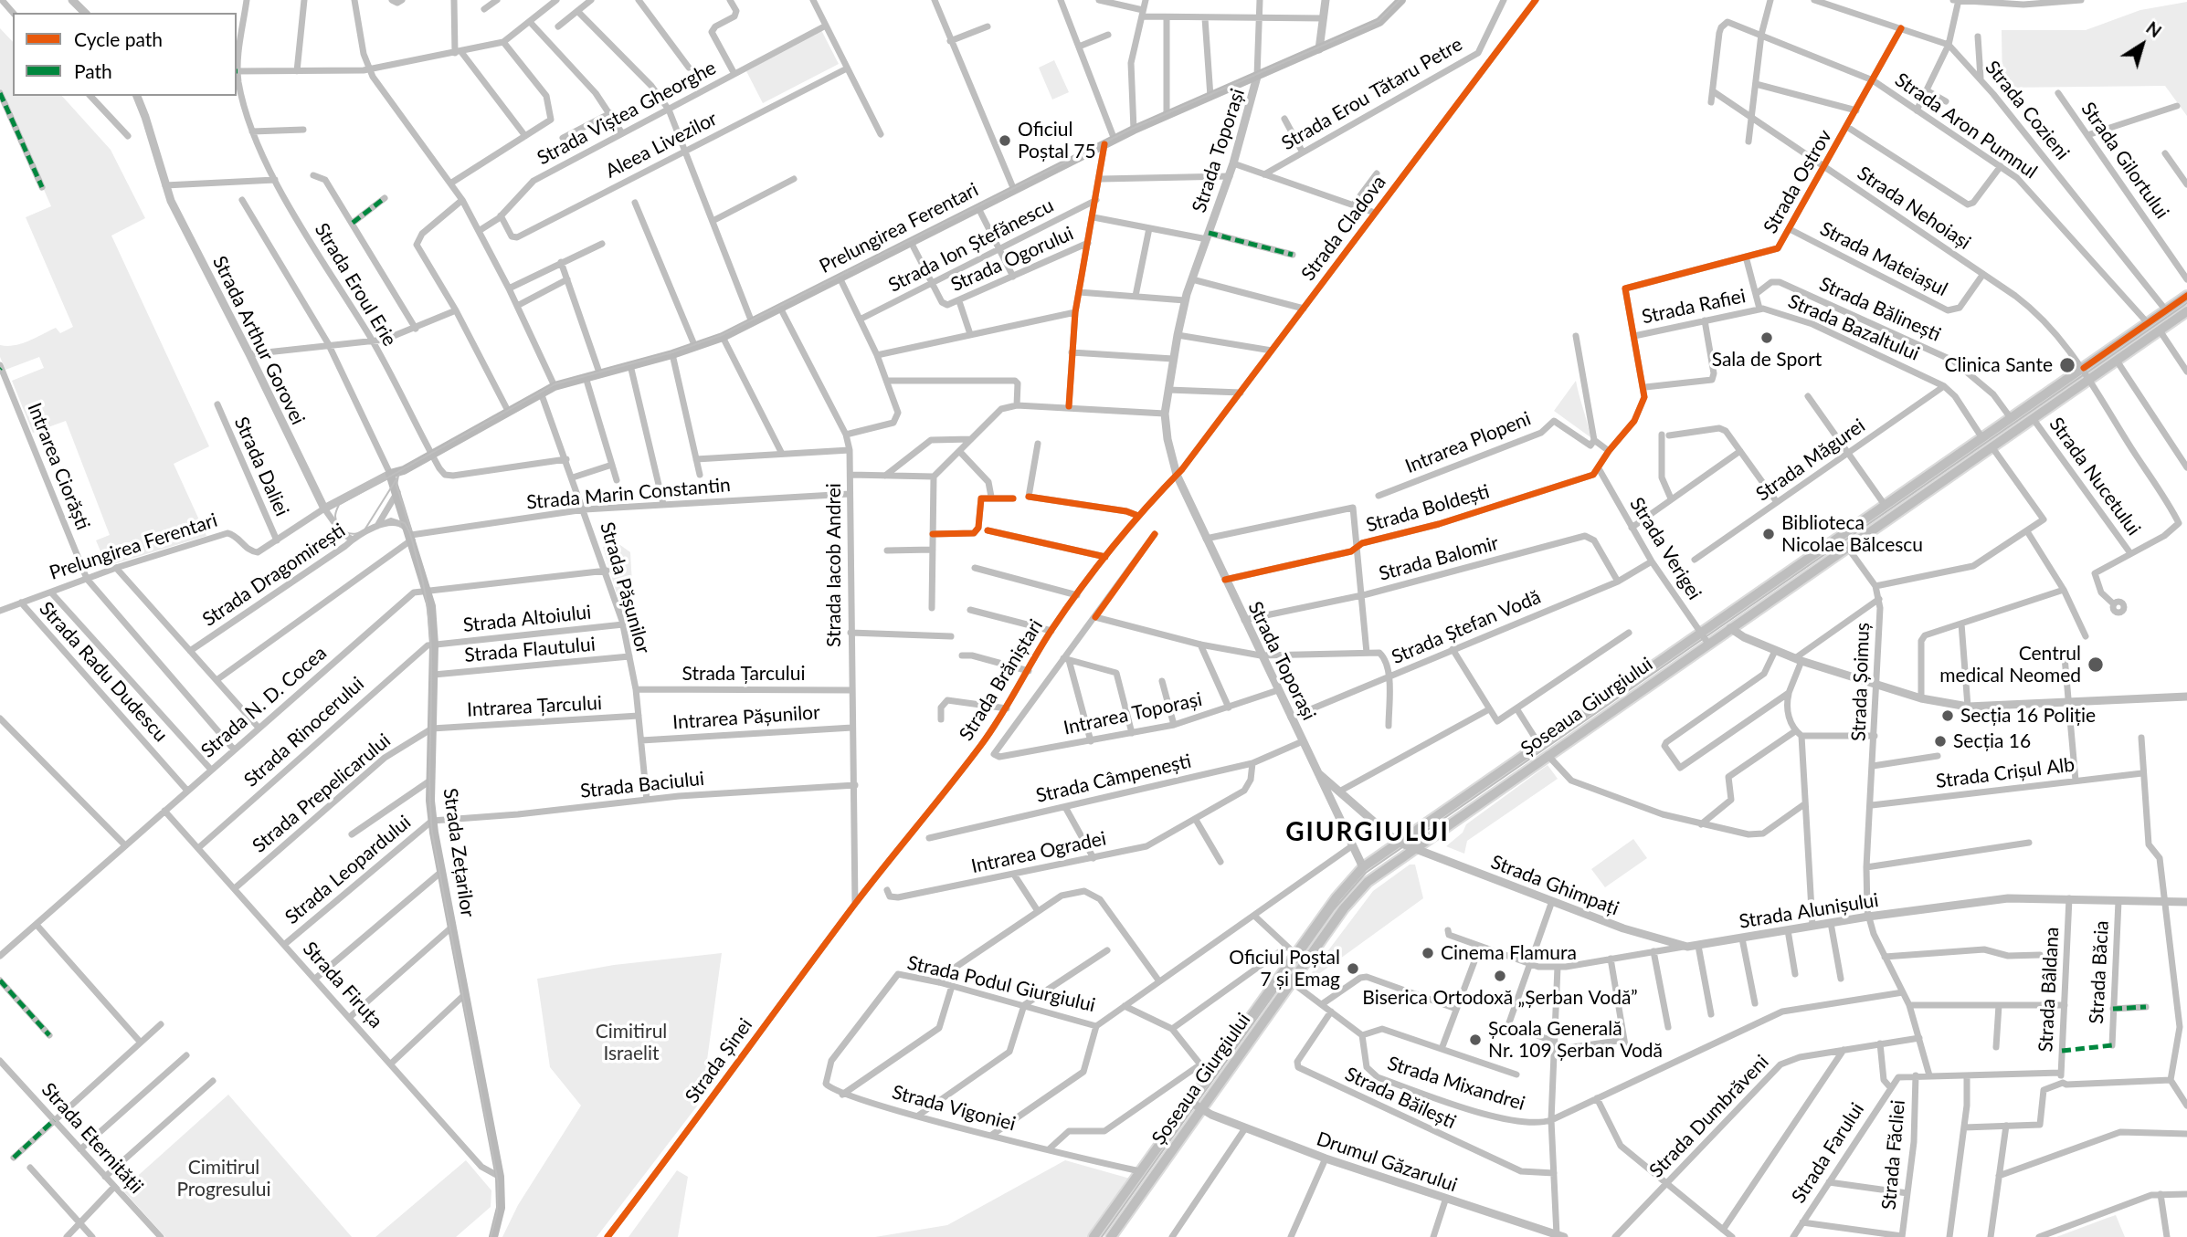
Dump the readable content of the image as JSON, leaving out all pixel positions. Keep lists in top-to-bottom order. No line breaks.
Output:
{"streets":{"main road":["Prelungirea Ferentari","Șoseaua Giurgiului","Strada Zețarilor"],"street":["Strada Erou Tătaru Petre","Strada Cozieni","Strada Viștea Gheorghe","Strada Aron Pumnul","Aleea Livezilor","Strada Toporași","Strada Gilortului","Strada Ostrov","Strada Nehoiași","Strada Cladova","Strada Ion Ștefănescu","Strada Ogorului","Strada Mateiașul","Strada Eroul Erie","Strada Rafiei","Strada Bălinești","Strada Bazaltului","Strada Arthur Gorovei","Intrarea Plopeni","Strada Măgurei","Intrarea Ciorăști","Strada Daliei","Strada Nucetului","Strada Marin Constantin","Strada Boldești","Strada Verigei","Strada Balomir","Strada Iacob Andrei","Strada Dragomirești","Strada Pășunilor","Strada Altoiului","Strada Ștefan Vodă","Strada Flautului","Strada Radu Dudescu","Strada Țarcului","Strada Brăniștari","Strada Șoimuș","Strada N. D. Cocea","Intrarea Țarcului","Intrarea Toporași","Intrarea Pășunilor","Strada Rinocerului","Strada Crișul Alb","Strada Câmpenești","Strada Baciului","Strada Prepelicarului","Intrarea Ogradei","Strada Leopardului","Strada Ghimpați","Strada Alunișului","Strada Băcia","Strada Podul Giurgiului","Strada Firuța","Strada Bâldana","Strada Șinei","Strada Mixandrei","Strada Băilești","Strada Vigoniei","Strada Dumbrăveni","Strada Eternității","Strada Farului","Strada Făcliei","Drumul Găzarului"]},"crossings":[["Strada Cozieni","Strada Ostrov"],["Strada Cozieni","Șoseaua Giurgiului"],["Strada Viștea Gheorghe","Aleea Livezilor"],["Strada Aron Pumnul","Strada Ostrov"],["Strada Aron Pumnul","Strada Nehoiași"],["Strada Aron Pumnul","Șoseaua Giurgiului"],["Strada Toporași","Prelungirea Ferentari"],["Strada Toporași","Strada Cladova"],["Strada Toporași","Strada Boldești"],["Strada Toporași","Strada Balomir"],["Strada Toporași","Strada Ștefan Vodă"],["Strada Toporași","Strada Brăniștari"],["Strada Toporași","Șoseaua Giurgiului"],["Strada Toporași","Intrarea Toporași"],["Strada Toporași","Strada Câmpenești"],["Strada Toporași","Strada Ghimpați"],["Strada Toporași","Strada Podul Giurgiului"],["Strada Ostrov","Strada Nehoiași"],["Strada Ostrov","Strada Mateiașul"],["Strada Ostrov","Strada Rafiei"],["Strada Nehoiași","Strada Mateiașul"],["Strada Nehoiași","Strada Nucetului"],["Strada Nehoiași","Șoseaua Giurgiului"],["Prelungirea Ferentari","Strada Ogorului"],["Prelungirea Ferentari","Strada Eroul Erie"],["Prelungirea Ferentari","Strada Arthur Gorovei"],["Prelungirea Ferentari","Intrarea Ciorăști"],["Prelungirea Ferentari","Strada Daliei"],["Prelungirea Ferentari","Strada Iacob Andrei"],["Prelungirea Ferentari","Strada Pășunilor"],["Prelungirea Ferentari","Strada Radu Dudescu"],["Prelungirea Ferentari","Strada Zețarilor"],["Strada Cladova","Strada Brăniștari"],["Strada Ion Ștefănescu","Strada Ogorului"],["Strada Eroul Erie","Strada Pășunilor"],["Strada Rafiei","Strada Bazaltului"],["Strada Bălinești","Șoseaua Giurgiului"],["Strada Bazaltului","Strada Măgurei"],["Strada Bazaltului","Șoseaua Giurgiului"],["Intrarea Ciorăști","Strada N. D. Cocea"],["Strada Nucetului","Șoseaua Giurgiului"],["Strada Marin Constantin","Strada Iacob Andrei"],["Strada Marin Constantin","Strada Dragomirești"],["Strada Marin Constantin","Strada Pășunilor"],["Strada Marin Constantin","Strada Zețarilor"],["Strada Boldești","Strada Verigei"],["Strada Verigei","Strada Ștefan Vodă"],["Strada Verigei","Șoseaua Giurgiului"],["Strada Balomir","Strada Ștefan Vodă"],["Strada Iacob Andrei","Strada Țarcului"],["Strada Iacob Andrei","Strada Brăniștari"],["Strada Iacob Andrei","Intrarea Pășunilor"],["Strada Iacob Andrei","Strada Baciului"],["Strada Iacob Andrei","Strada Șinei"],["Strada Dragomirești","Strada Zețarilor"],["Strada Pășunilor","Strada Altoiului"],["Strada Pășunilor","Strada Flautului"],["Strada Pășunilor","Strada Țarcului"],["Strada Pășunilor","Intrarea Țarcului"],["Strada Pășunilor","Intrarea Pășunilor"],["Strada Pășunilor","Strada Baciului"],["Strada Altoiului","Strada Rinocerului"],["Strada Altoiului","Strada Zețarilor"],["Strada Flautului","Strada Zețarilor"],["Strada Radu Dudescu","Strada N. D. Cocea"],["Strada Brăniștari","Strada Șinei"],["Strada Șoimuș","Șoseaua Giurgiului"],["Strada Șoimuș","Strada Crișul Alb"],["Strada Șoimuș","Strada Alunișului"],["Strada Șoimuș","Strada Mixandrei"],["Strada Șoimuș","Strada Dumbrăveni"],["Strada N. D. Cocea","Strada Zețarilor"],["Strada N. D. Cocea","Strada Firuța"],["Intrarea Țarcului","Strada Prepelicarului"],["Intrarea Țarcului","Strada Zețarilor"],["Șoseaua Giurgiului","Strada Ghimpați"],["Șoseaua Giurgiului","Strada Vigoniei"],["Șoseaua Giurgiului","Drumul Găzarului"],["Strada Rinocerului","Strada Zețarilor"],["Strada Rinocerului","Strada Firuța"],["Strada Câmpenești","Intrarea Ogradei"],["Strada Baciului","Strada Zețarilor"],["Strada Baciului","Strada Leopardului"],["Strada Prepelicarului","Strada Zețarilor"],["Strada Prepelicarului","Strada Firuța"],["Strada Zețarilor","Strada Leopardului"],["Strada Zețarilor","Strada Firuța"],["Strada Leopardului","Strada Firuța"],["Strada Ghimpați","Strada Alunișului"],["Strada Alunișului","Strada Băcia"],["Strada Alunișului","Strada Bâldana"],["Strada Podul Giurgiului","Strada Vigoniei"]],"districts":["GIURGIULUI"],"parks":["Cimitirul Israelit","Cimitirul Progresului"],"places":["Oficiul Poștal 75","Sala de Sport","Clinica Sante","Biblioteca Nicolae Bălcescu","Centrul medical Neomed","Secția 16 Poliție","Secția 16","Cinema Flamura","Oficiul Poștal 7 și Emag","Biserica Ortodoxă „Șerban Vodă”","Școala Generală Nr. 109 Șerban Vodă"],"legend":["Cycle path","Path"],"north":"top right"}
